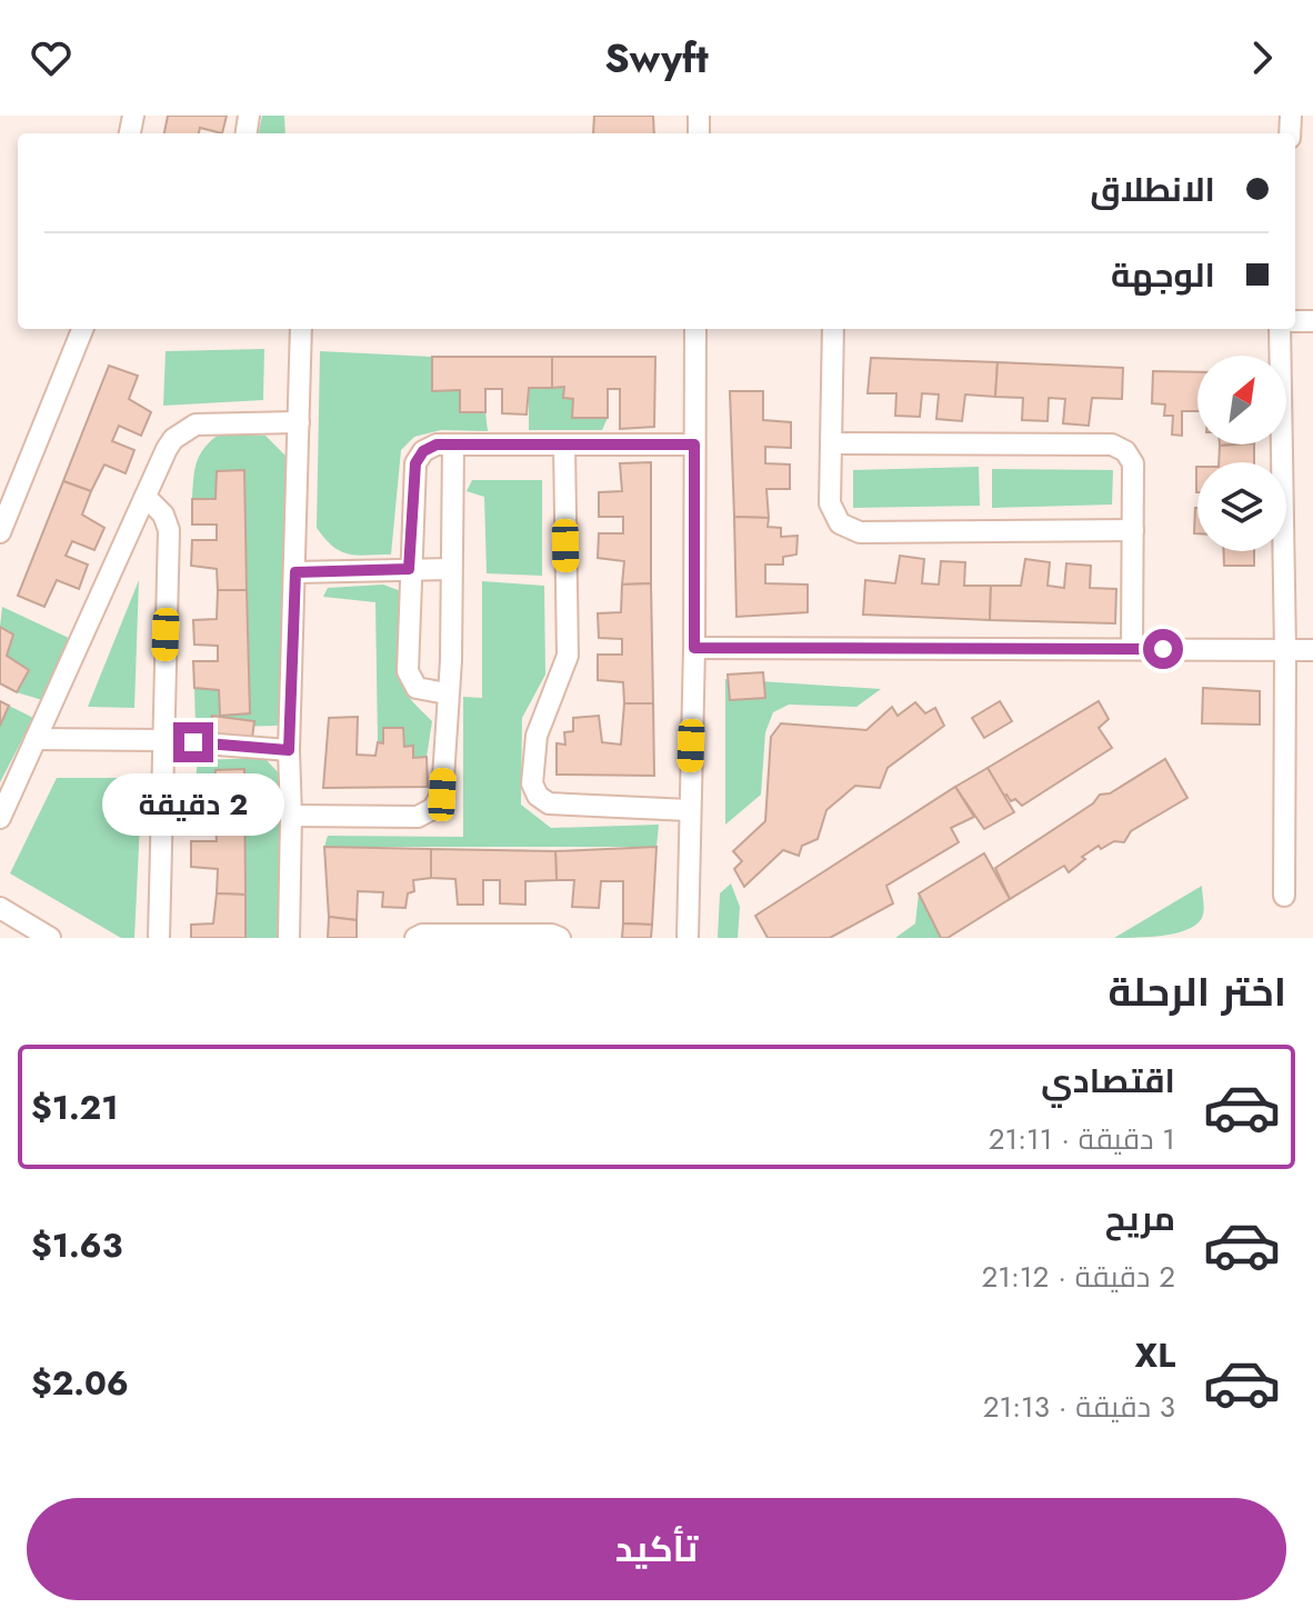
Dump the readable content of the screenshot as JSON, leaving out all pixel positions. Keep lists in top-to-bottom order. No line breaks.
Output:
{"north":"top right","page":{"header":"Swyft","banner":["الانطلاق","الوجهة"],"bubble":"2 دقيقة","heading":"اختر الرحلة","list":[{"name":"اقتصادي","note":"1 دقيقة · 21:11","value":"$1.21"},{"name":"مريح","note":"2 دقيقة · 21:12","value":"$1.63"},{"name":"XL","note":"3 دقيقة · 21:13","value":"$2.06"}],"buttons":"تأكيد"}}
